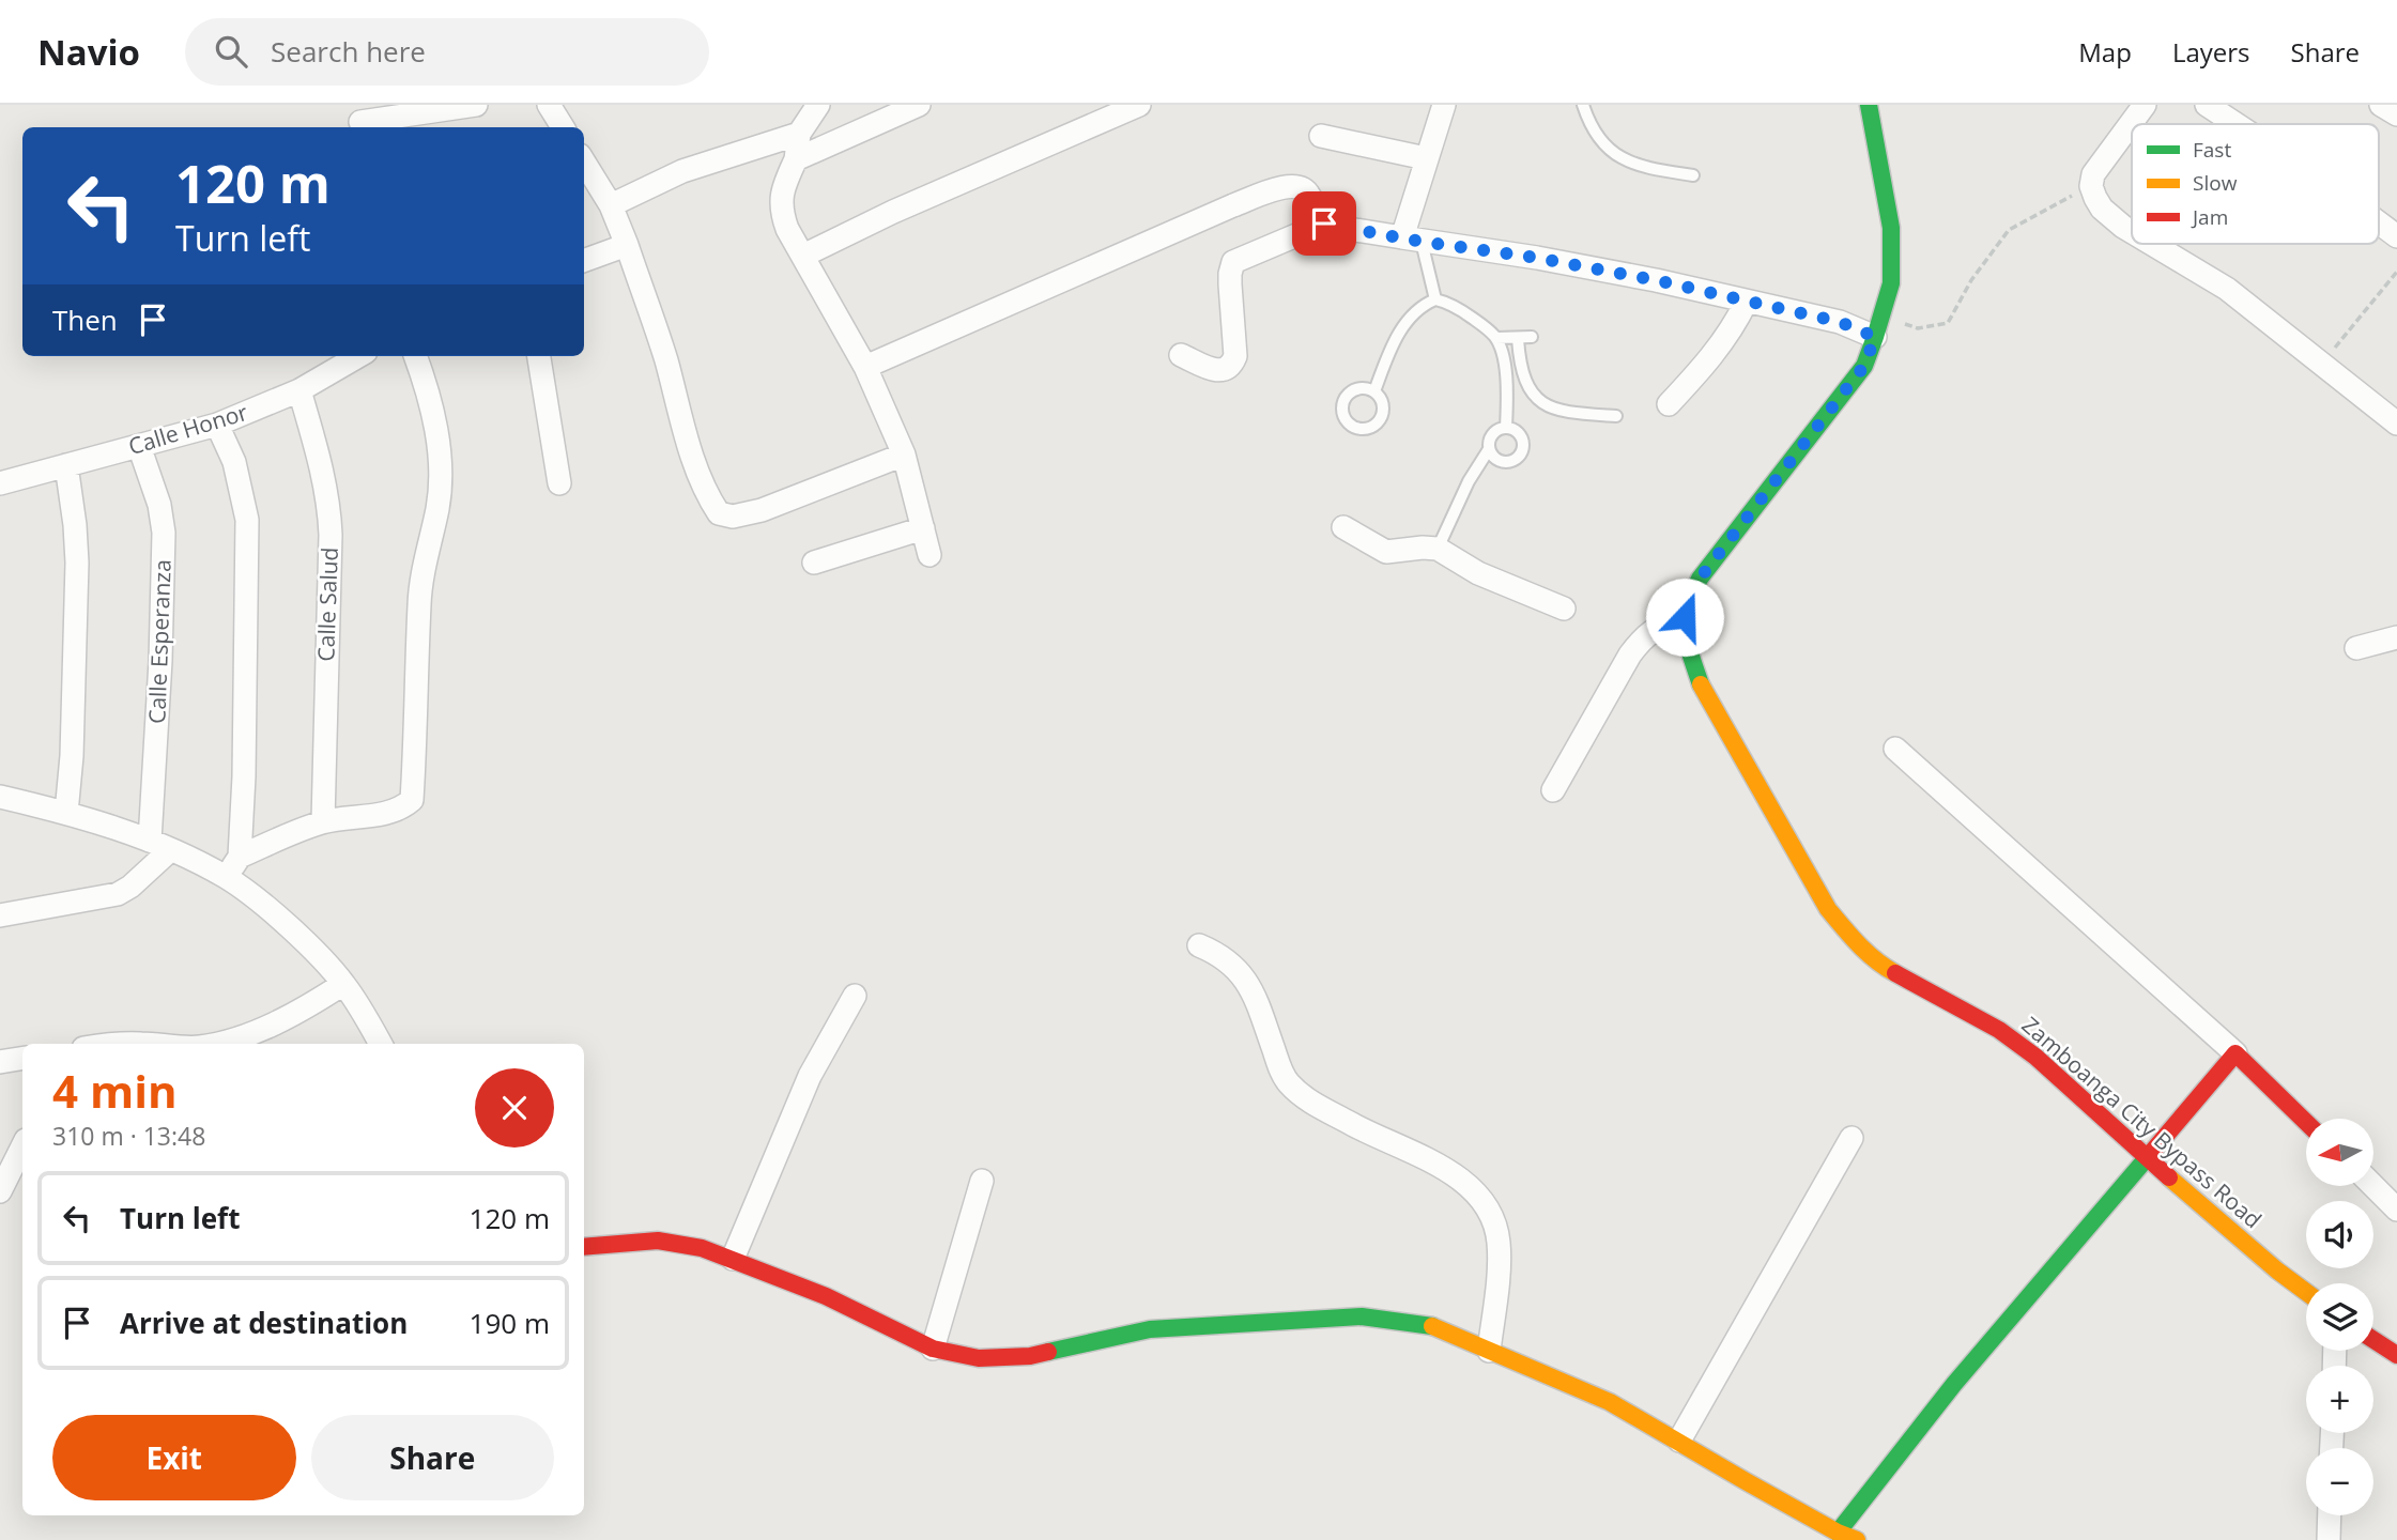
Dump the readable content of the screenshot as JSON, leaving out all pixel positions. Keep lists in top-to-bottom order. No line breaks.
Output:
{"streets":{"street":["Calle Honor","Calle Salud","Calle Esperanza","Zamboanga City Bypass Road"]},"crossings":[["Calle Honor","Calle Salud"],["Calle Honor","Calle Esperanza"]],"legend":["Fast","Slow","Jam"],"north":"left","page":{"header":"Navio","search":"Search here","nav":["Map","Layers","Share"],"turn":["120 m","Turn left"],"then":"Then","heading":["4 min","310 m · 13:48"],"map_buttons":["+","−"],"list":[{"name":"Turn left","value":"120 m"},{"name":"Arrive at destination","value":"190 m"}],"buttons":["Exit","Share"]}}
